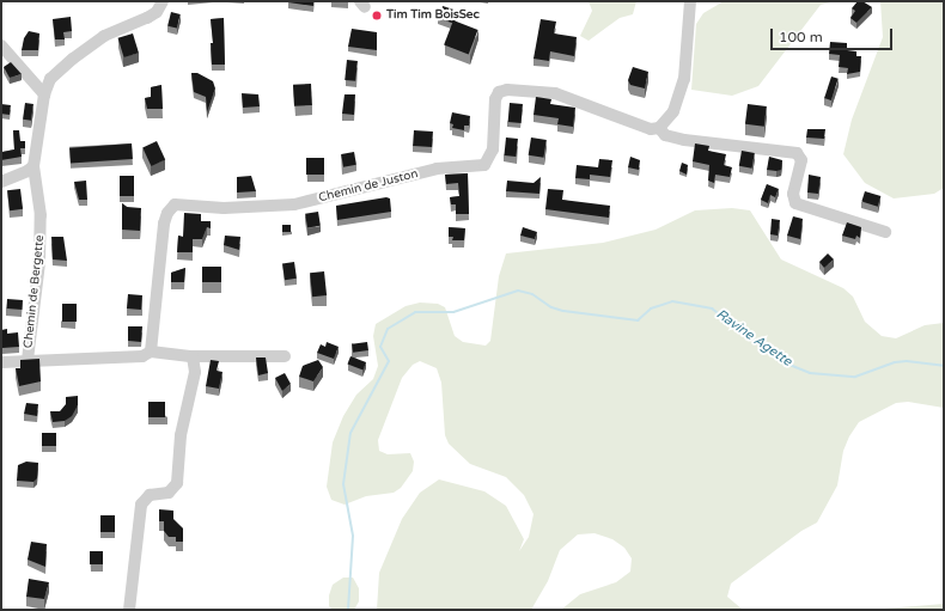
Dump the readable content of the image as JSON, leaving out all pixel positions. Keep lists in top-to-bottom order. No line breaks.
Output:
{"streets":{"street":["Chemin de Juston","Chemin de Bergette"]},"water":["Ravine Agette"],"places":["Tim Tim BoisSec"],"scale_bar":"100 m"}
